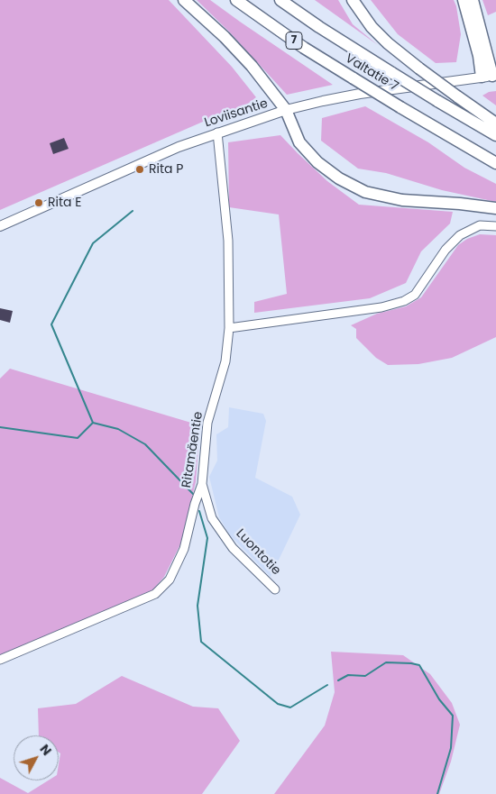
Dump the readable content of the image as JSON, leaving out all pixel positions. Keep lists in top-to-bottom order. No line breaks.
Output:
{"streets":{"highway":["7","Valtatie 7"],"main road":["Loviisantie"],"street":["Ritamäentie","Luontotie"]},"crossings":[["Loviisantie","Ritamäentie"],["Ritamäentie","Luontotie"]],"places":["Rita P","Rita E"],"north":"top right"}
